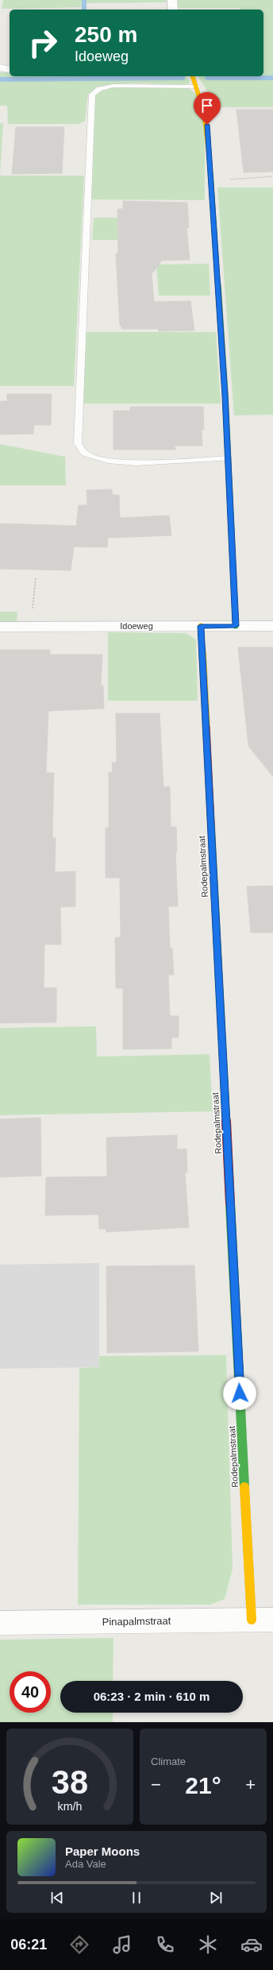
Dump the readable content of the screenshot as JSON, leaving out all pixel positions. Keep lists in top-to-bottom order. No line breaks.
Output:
{"streets":{"street":["Idoeweg","Rodepalmstraat","Pinapalmstraat"]},"crossings":[["Idoeweg","Rodepalmstraat"],["Rodepalmstraat","Pinapalmstraat"]],"page":{"turn":["250 m","Idoeweg"],"limit":"40","trip":"06:23 · 2 min · 610 m","tile":"Climate","heat":["−","21°","+"],"song":["Paper Moons","Ada Vale"],"tabs":"06:21","gauge":["38","km/h"]}}
